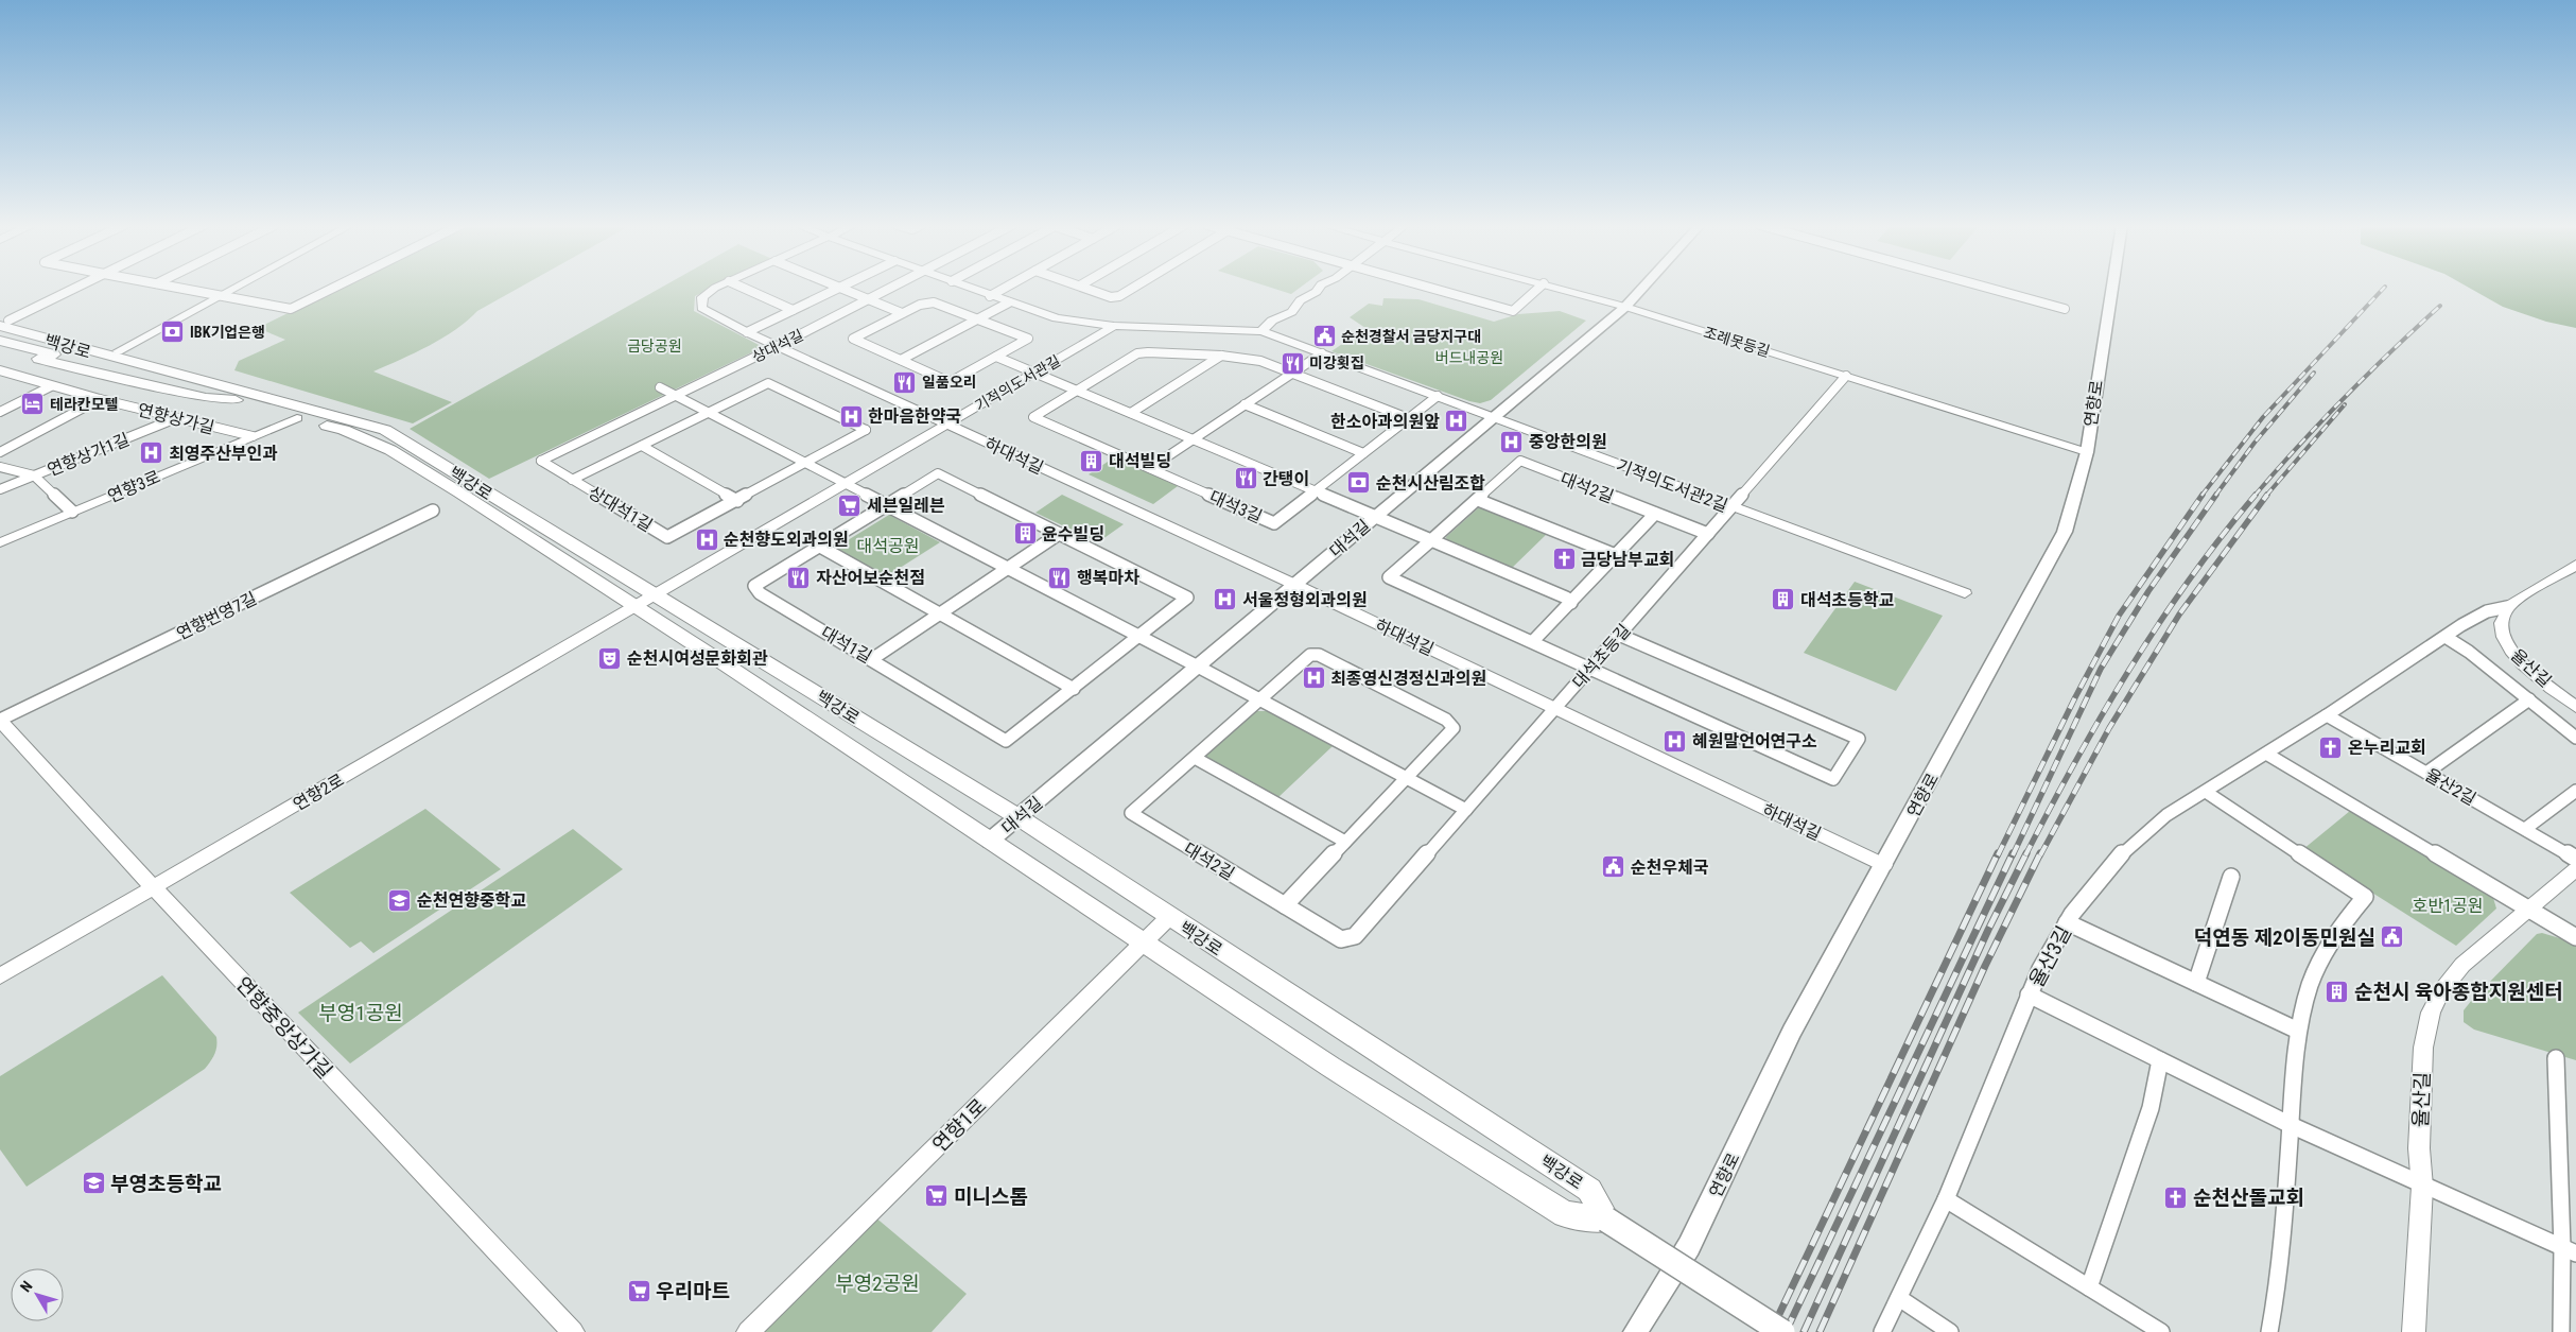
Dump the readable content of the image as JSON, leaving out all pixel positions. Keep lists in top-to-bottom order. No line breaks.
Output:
{"streets":{"main road":["백강로","연향로","대석길"],"street":["조례못등길","상대석길","기적의도서관길","연향상가길","연향상가1길","하대석길","기적의도서관2길","연향3로","대석2길","대석3길","상대석1길","연향번영7길","대석1길","대석초등길","율산길","율산2길","연향2로","율산3길","연향중앙상가길","연향1로"]},"crossings":[["조례못등길","연향로"],["조례못등길","대석길"],["조례못등길","대석초등길"],["백강로","기적의도서관길"],["백강로","연향3로"],["백강로","대석길"],["백강로","연향2로"],["백강로","연향1로"],["상대석길","하대석길"],["상대석길","상대석1길"],["기적의도서관길","하대석길"],["기적의도서관길","연향2로"],["연향로","하대석길"],["연향상가길","연향상가1길"],["연향상가길","연향3로"],["하대석길","대석길"],["하대석길","대석초등길"],["기적의도서관2길","대석길"],["기적의도서관2길","대석초등길"],["대석2길","대석초등길"],["연향번영7길","연향중앙상가길"],["율산길","율산3길"],["율산2길","율산3길"],["연향2로","연향중앙상가길"]],"parks":["금당공원","버드내공원","대석공원","호반1공원","부영1공원","부영2공원"],"places":{"bank":["IBK기업은행","순천시산림조합"],"public building":["순천경찰서 금당지구대","순천우체국","덕연동 제2이동민원실"],"restaurant":["미강횟집","일품오리","간탱이","자산어보순천점","행복마차"],"hotel":["테라칸모텔"],"hospital":["한마음한약국","한소아과의원앞","중앙한의원","최영주산부인과","순천향도외과의원","서울정형외과의원","최종영신경정신과의원","혜원말언어연구소"],"building":["대석빌딩","윤수빌딩","대석초등학교","순천시 육아종합지원센터"],"supermarket":["세븐일레븐","미니스톱","우리마트"],"church":["금당남부교회","온누리교회","순천산돌교회"],"theatre":["순천시여성문화회관"],"school or university":["순천연향중학교","부영초등학교"]},"north":"top left"}
